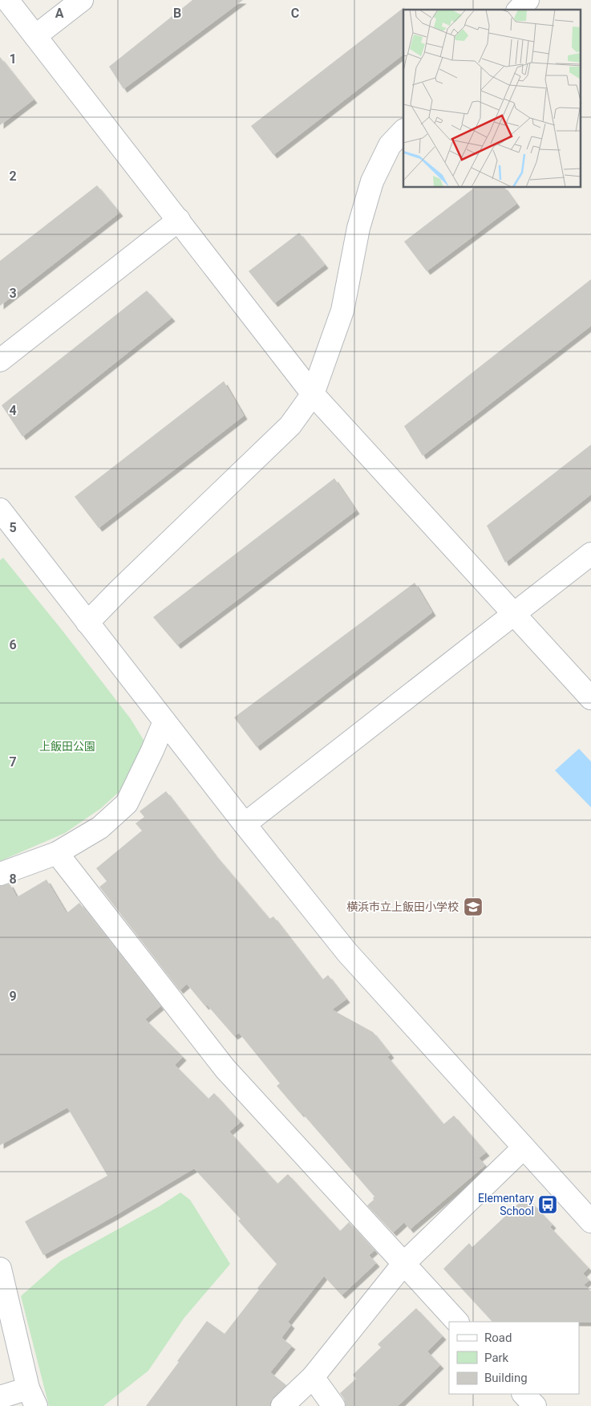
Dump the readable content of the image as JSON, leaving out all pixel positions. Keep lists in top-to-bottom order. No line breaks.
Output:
{"parks":["上飯田公園"],"places":{"school or university":["横浜市立上飯田小学校"],"bus stop":["Elementary School"]},"legend":["Road","Park","Building"],"grid":{"columns":["A","B","C"],"rows":["1","2","3","4","5","6","7","8","9"]}}
